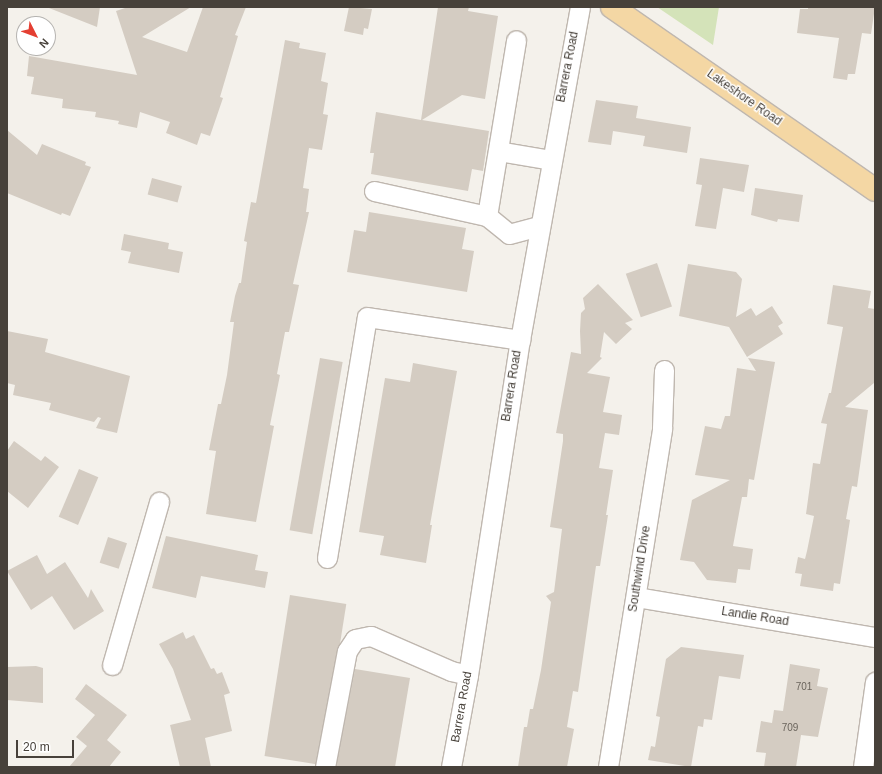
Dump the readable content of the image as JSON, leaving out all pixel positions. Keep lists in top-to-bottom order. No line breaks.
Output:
{"streets":{"main road":["Lakeshore Road"],"street":["Barrera Road","Southwind Drive","Landie Road"]},"crossings":[["Southwind Drive","Landie Road"]],"house_numbers":["701","709"],"scale_bar":"20 m","north":"bottom right"}
